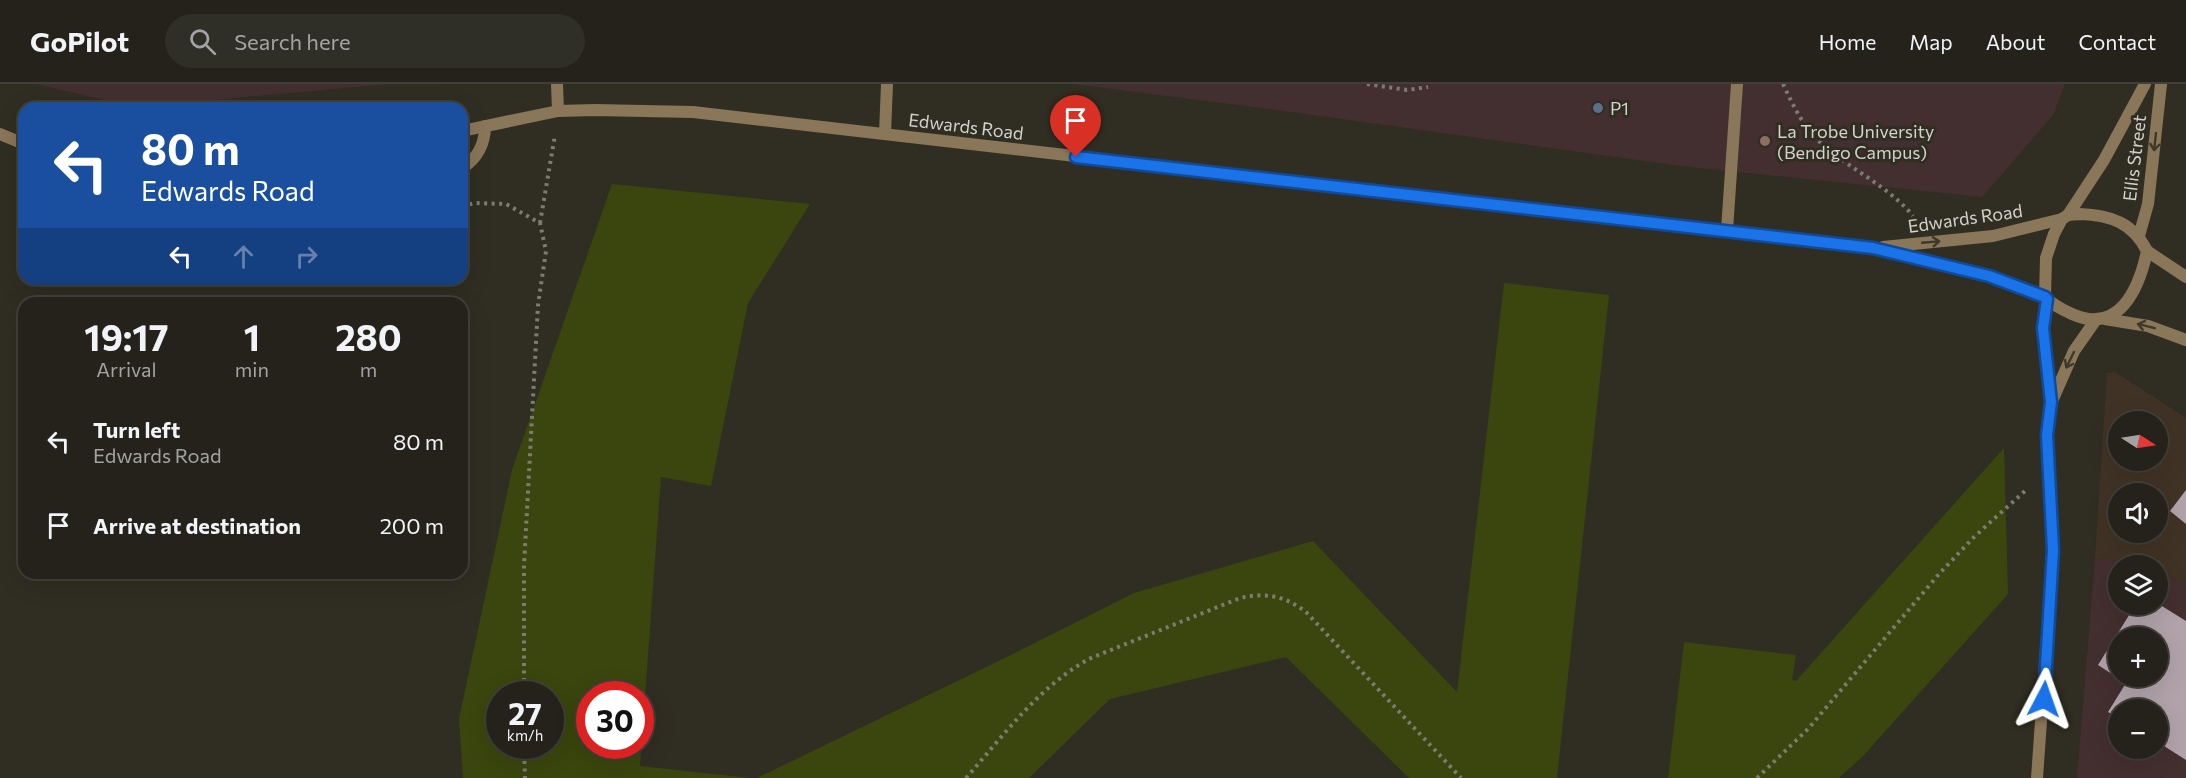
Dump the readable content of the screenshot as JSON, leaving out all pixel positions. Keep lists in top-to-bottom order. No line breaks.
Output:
{"streets":{"street":["Edwards Road","Ellis Street"]},"crossings":[["Edwards Road","Ellis Street"]],"places":["P1","La Trobe University (Bendigo Campus)"],"north":"right","page":{"header":"GoPilot","search":"Search here","nav":["Home","Map","About","Contact"],"turn":["80 m","Edwards Road"],"eta":["19:17","Arrival","1","min","280","m"],"list":[{"name":"Turn left","note":"Edwards Road","value":"80 m"},{"name":"Arrive at destination","value":"200 m"}],"map_buttons":["+","−"],"speed":"27 km/h","limit":"30"}}
